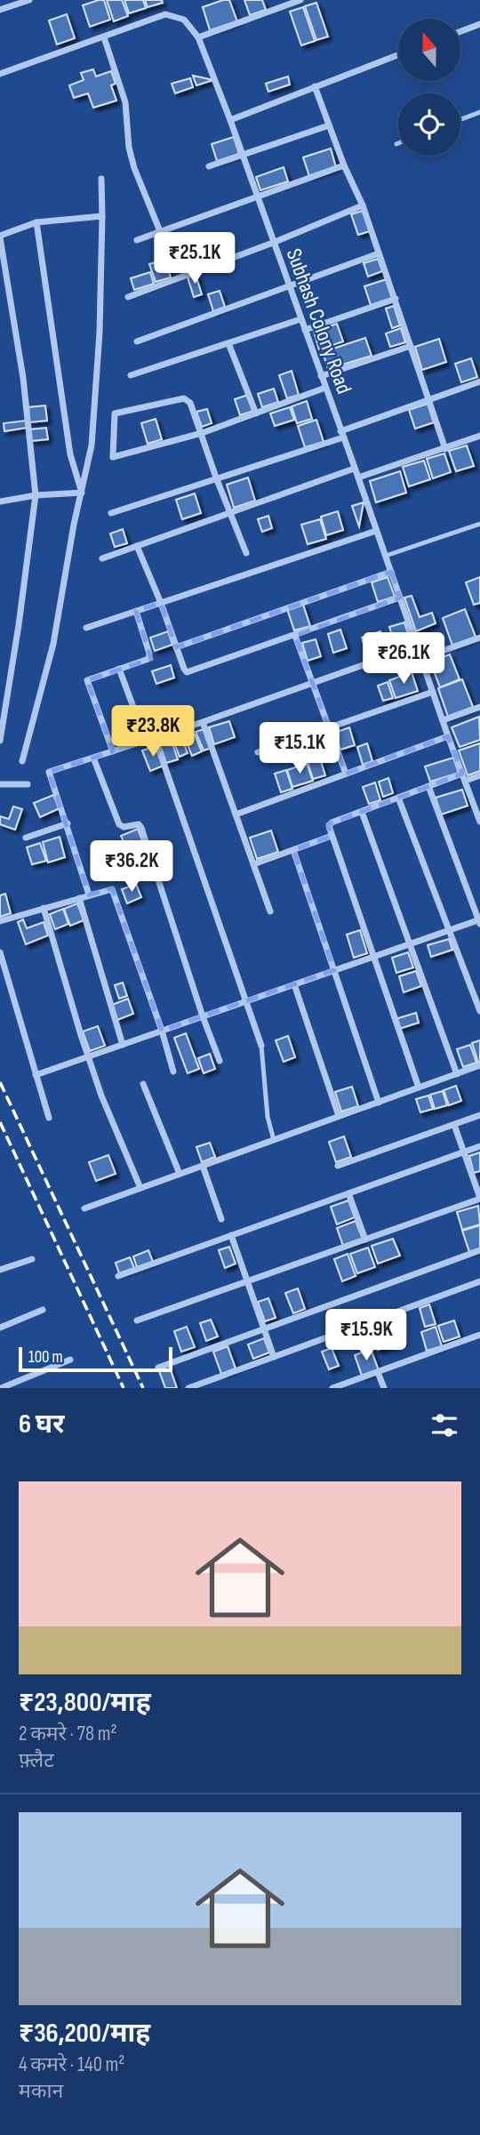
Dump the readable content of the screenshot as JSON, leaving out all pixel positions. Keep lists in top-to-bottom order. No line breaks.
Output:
{"streets":{"street":["Subhash Colony Road"]},"scale_bar":"100 m","north":"top","page":{"price":["₹25.1K","₹26.1K","₹23.8K","₹15.1K","₹36.2K","₹15.9K"],"scale":"100 m","heading":"6 घर","list":[{"name":"₹23,800/माह","note":"2 कमरे · 78 m² · फ़्लैट"},{"name":"₹36,200/माह","note":"4 कमरे · 140 m² · मकान"}]}}
